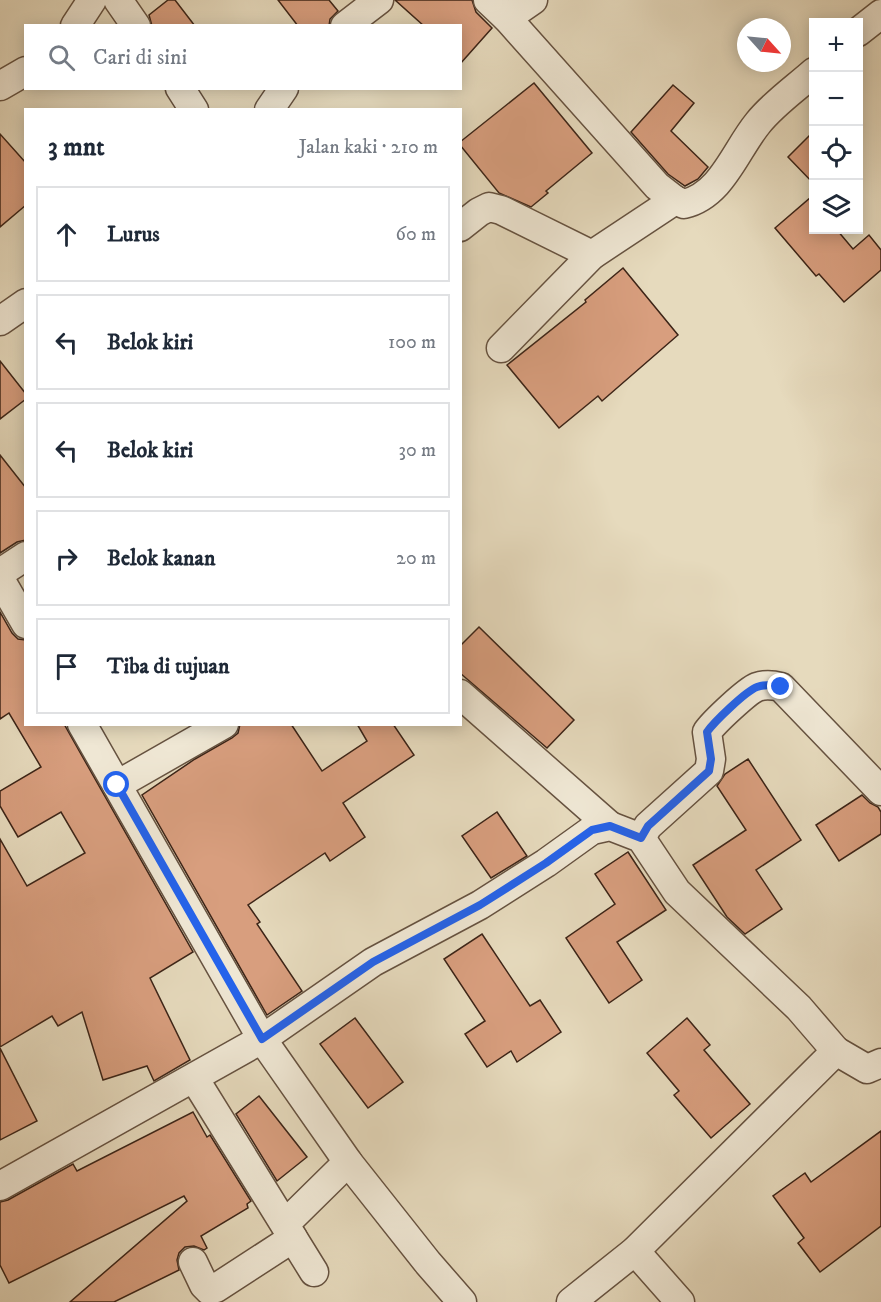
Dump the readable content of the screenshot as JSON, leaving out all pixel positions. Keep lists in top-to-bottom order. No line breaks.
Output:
{"north":"bottom right","page":{"map_buttons":["+","−"],"search":"Cari di sini","heading":["3 mnt","Jalan kaki · 210 m"],"list":[["Lurus","60 m"],["Belok kiri","100 m"],["Belok kiri","30 m"],["Belok kanan","20 m"],"Tiba di tujuan"]}}
